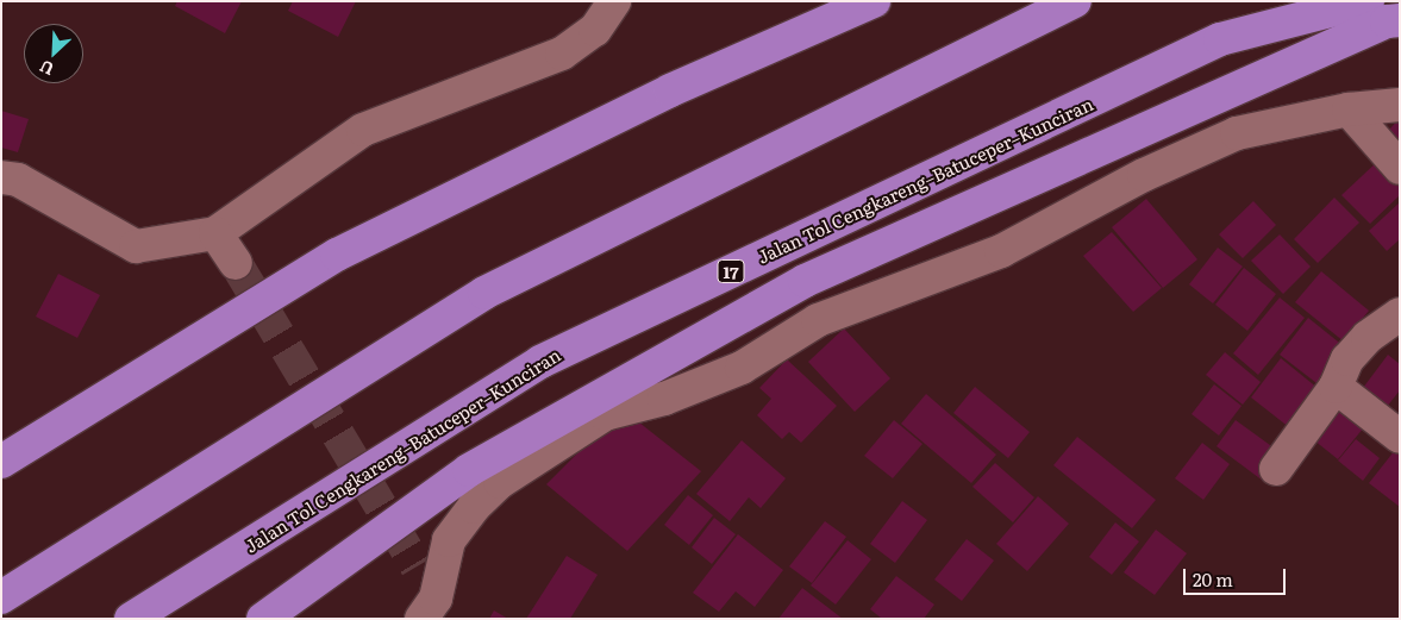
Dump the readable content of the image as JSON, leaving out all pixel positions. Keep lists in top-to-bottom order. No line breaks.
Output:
{"streets":{"highway":["Jalan Tol Cengkareng–Batuceper–Kunciran","17"]},"scale_bar":"20 m","north":"bottom left"}
